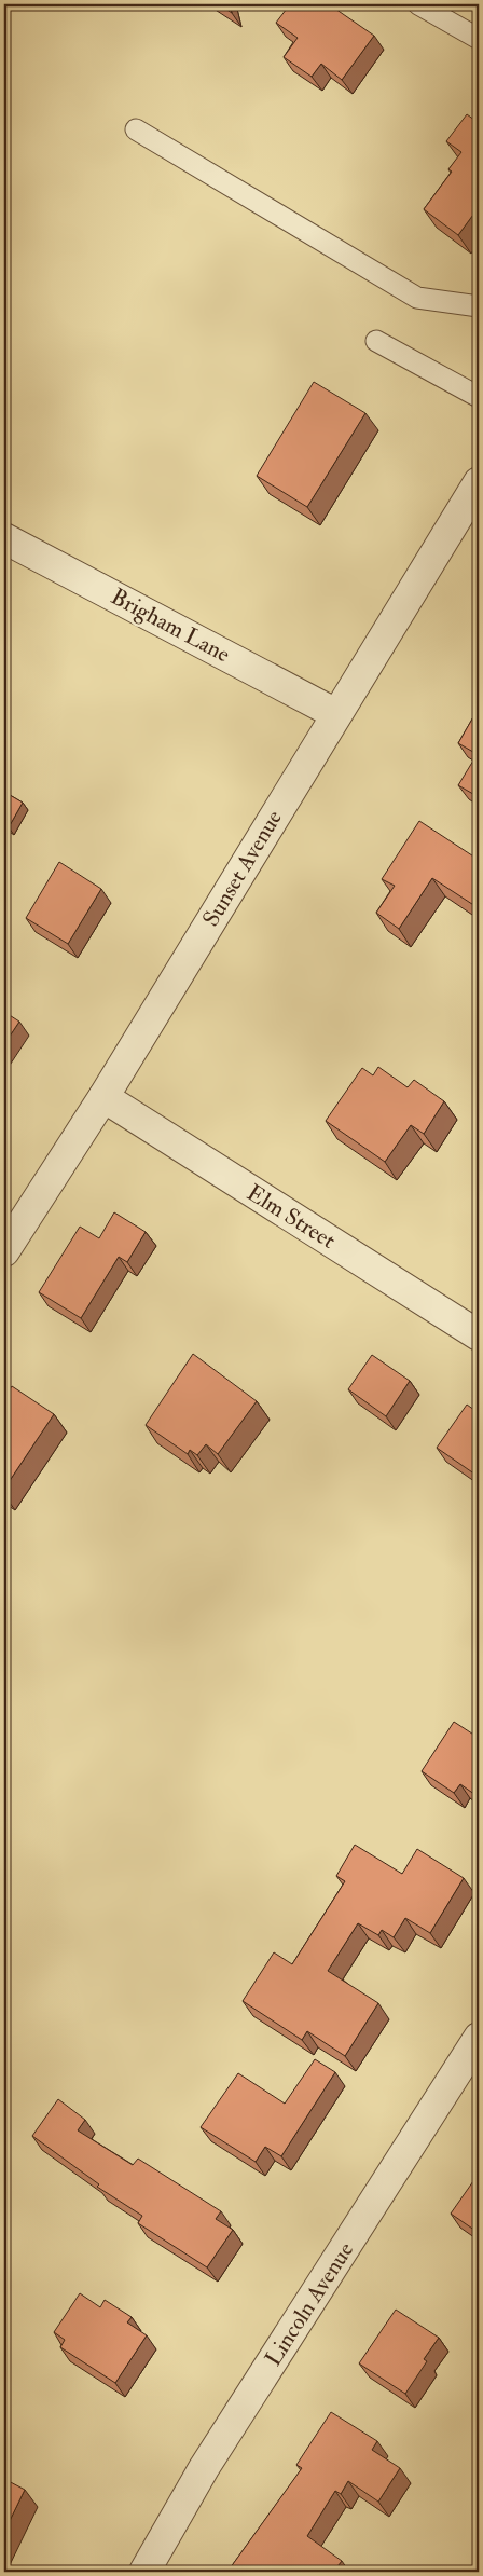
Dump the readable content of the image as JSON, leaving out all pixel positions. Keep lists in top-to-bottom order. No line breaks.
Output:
{"streets":{"street":["Brigham Lane","Sunset Avenue","Elm Street","Lincoln Avenue"]},"crossings":[["Brigham Lane","Sunset Avenue"],["Sunset Avenue","Elm Street"]]}
